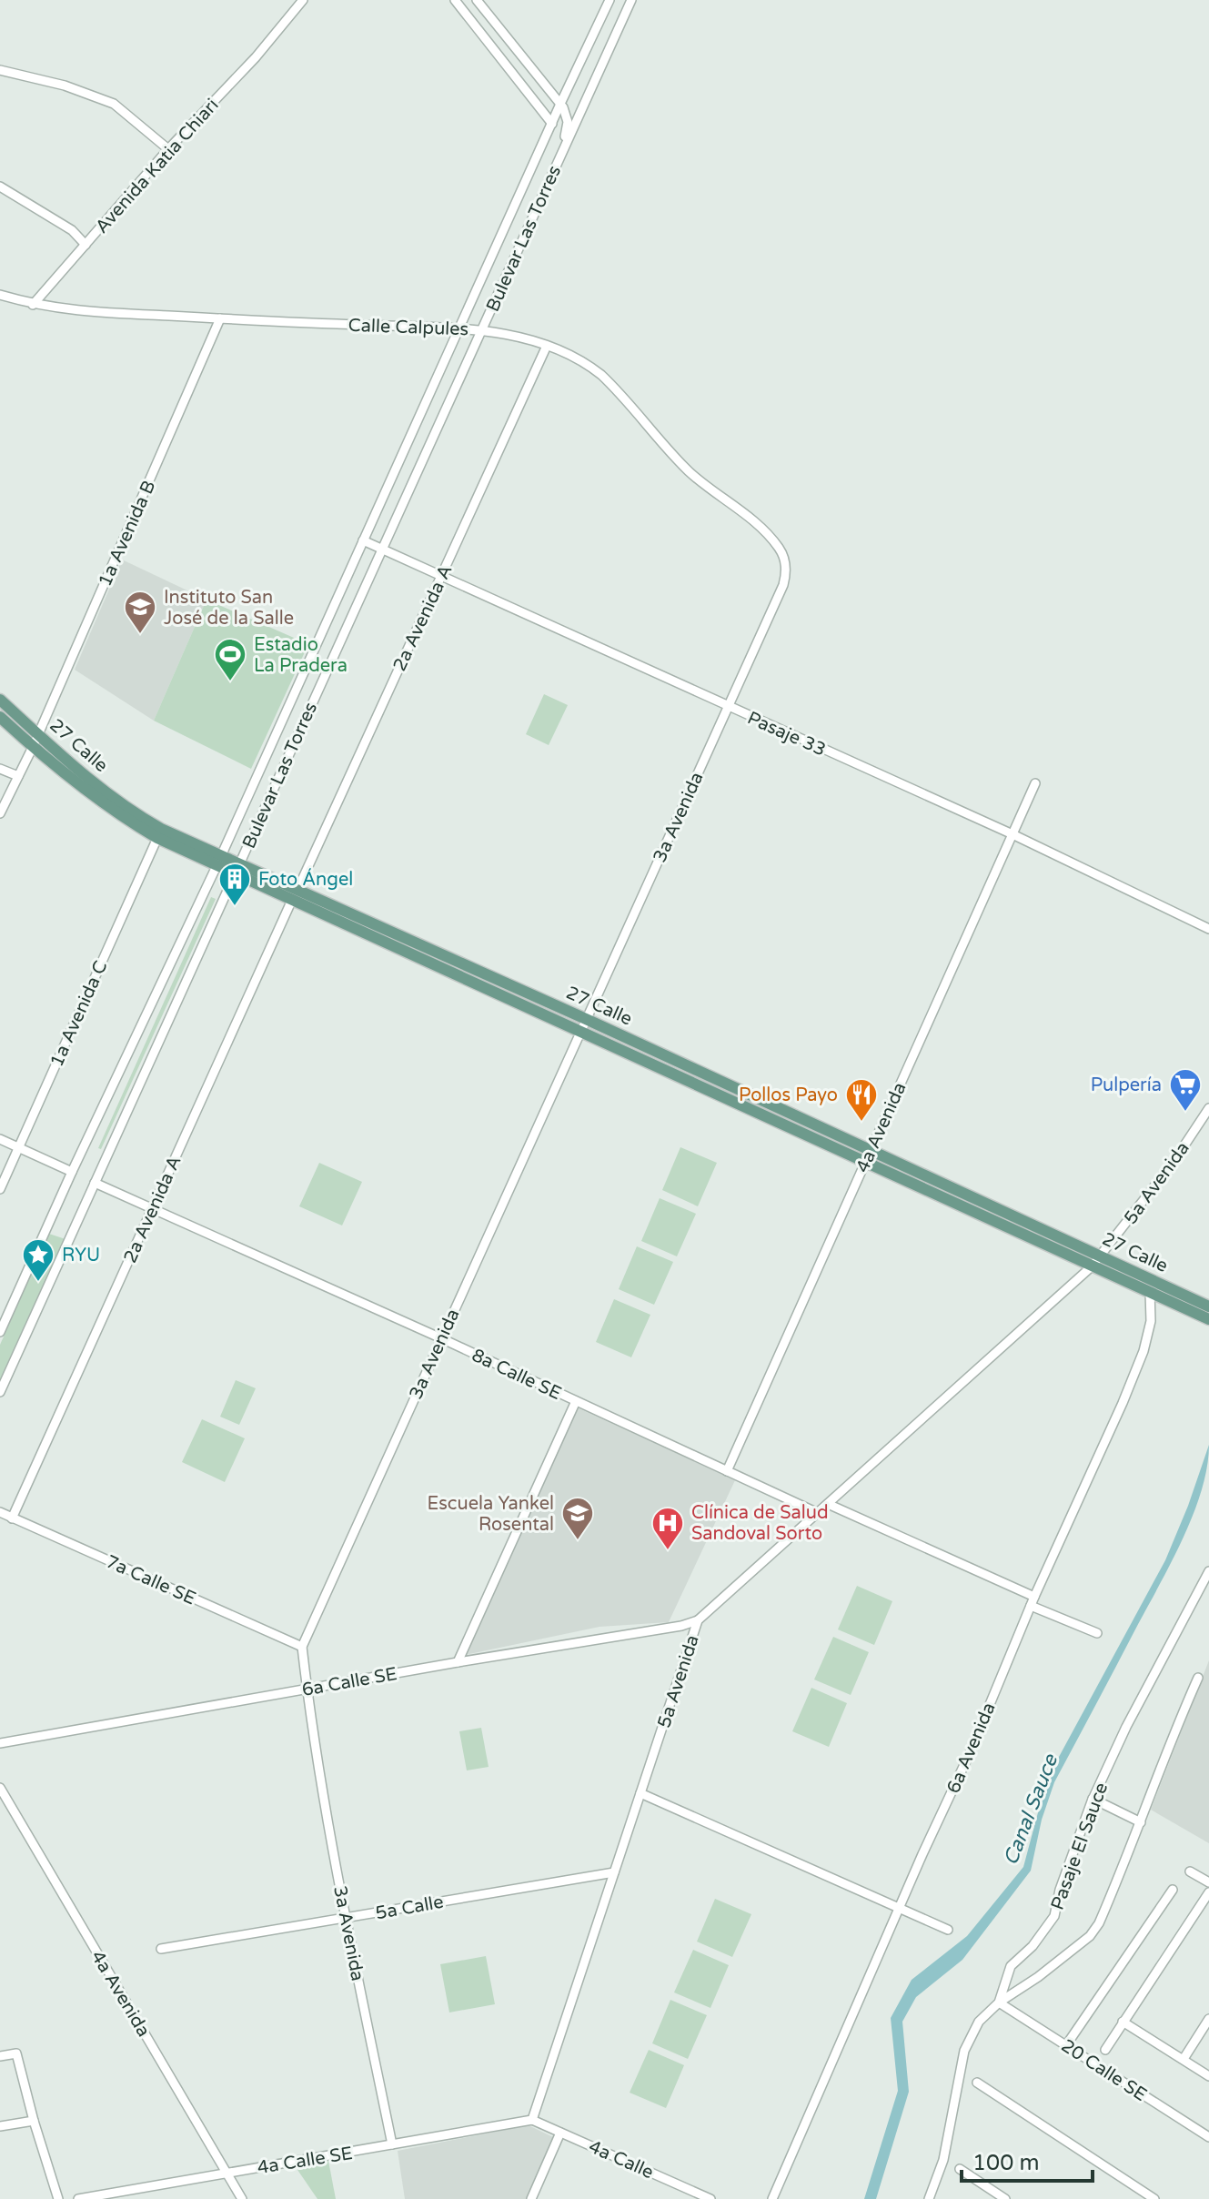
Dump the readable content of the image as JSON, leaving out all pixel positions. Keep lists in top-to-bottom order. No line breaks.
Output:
{"streets":{"main road":["27 Calle"],"street":["Avenida Katia Chiari","Bulevar Las Torres","Calle Calpules","1a Avenida B","2a Avenida A","Pasaje 33","3a Avenida","1a Avenida C","4a Avenida","5a Avenida","8a Calle SE","7a Calle SE","6a Calle SE","6a Avenida","Pasaje El Sauce","5a Calle","20 Calle SE","4a Calle","4a Calle SE"]},"crossings":[["Avenida Katia Chiari","Calle Calpules"],["Bulevar Las Torres","Calle Calpules"],["Bulevar Las Torres","Pasaje 33"],["Bulevar Las Torres","27 Calle"],["Bulevar Las Torres","8a Calle SE"],["Calle Calpules","1a Avenida B"],["Calle Calpules","2a Avenida A"],["Calle Calpules","3a Avenida"],["1a Avenida B","27 Calle"],["2a Avenida A","Pasaje 33"],["2a Avenida A","27 Calle"],["2a Avenida A","8a Calle SE"],["2a Avenida A","7a Calle SE"],["Pasaje 33","3a Avenida"],["Pasaje 33","4a Avenida"],["27 Calle","3a Avenida"],["27 Calle","1a Avenida C"],["27 Calle","4a Avenida"],["27 Calle","5a Avenida"],["27 Calle","6a Avenida"],["3a Avenida","8a Calle SE"],["3a Avenida","7a Calle SE"],["3a Avenida","6a Calle SE"],["3a Avenida","5a Calle"],["3a Avenida","4a Calle SE"],["4a Avenida","8a Calle SE"],["4a Avenida","4a Calle SE"],["5a Avenida","8a Calle SE"],["5a Avenida","6a Calle SE"],["5a Avenida","5a Calle"],["5a Avenida","4a Calle"],["5a Avenida","4a Calle SE"],["Pasaje El Sauce","20 Calle SE"],["4a Calle","4a Calle SE"]],"water":["Canal Sauce"],"places":{"school or university":["Instituto San José de la Salle","Escuela Yankel Rosental"],"sports":["Estadio La Pradera"],"building":["Foto Ángel"],"supermarket":["Pulpería"],"restaurant":["Pollos Payo"],"place":["RYU"],"hospital":["Clínica de Salud Sandoval Sorto"]},"scale_bar":"100 m"}
